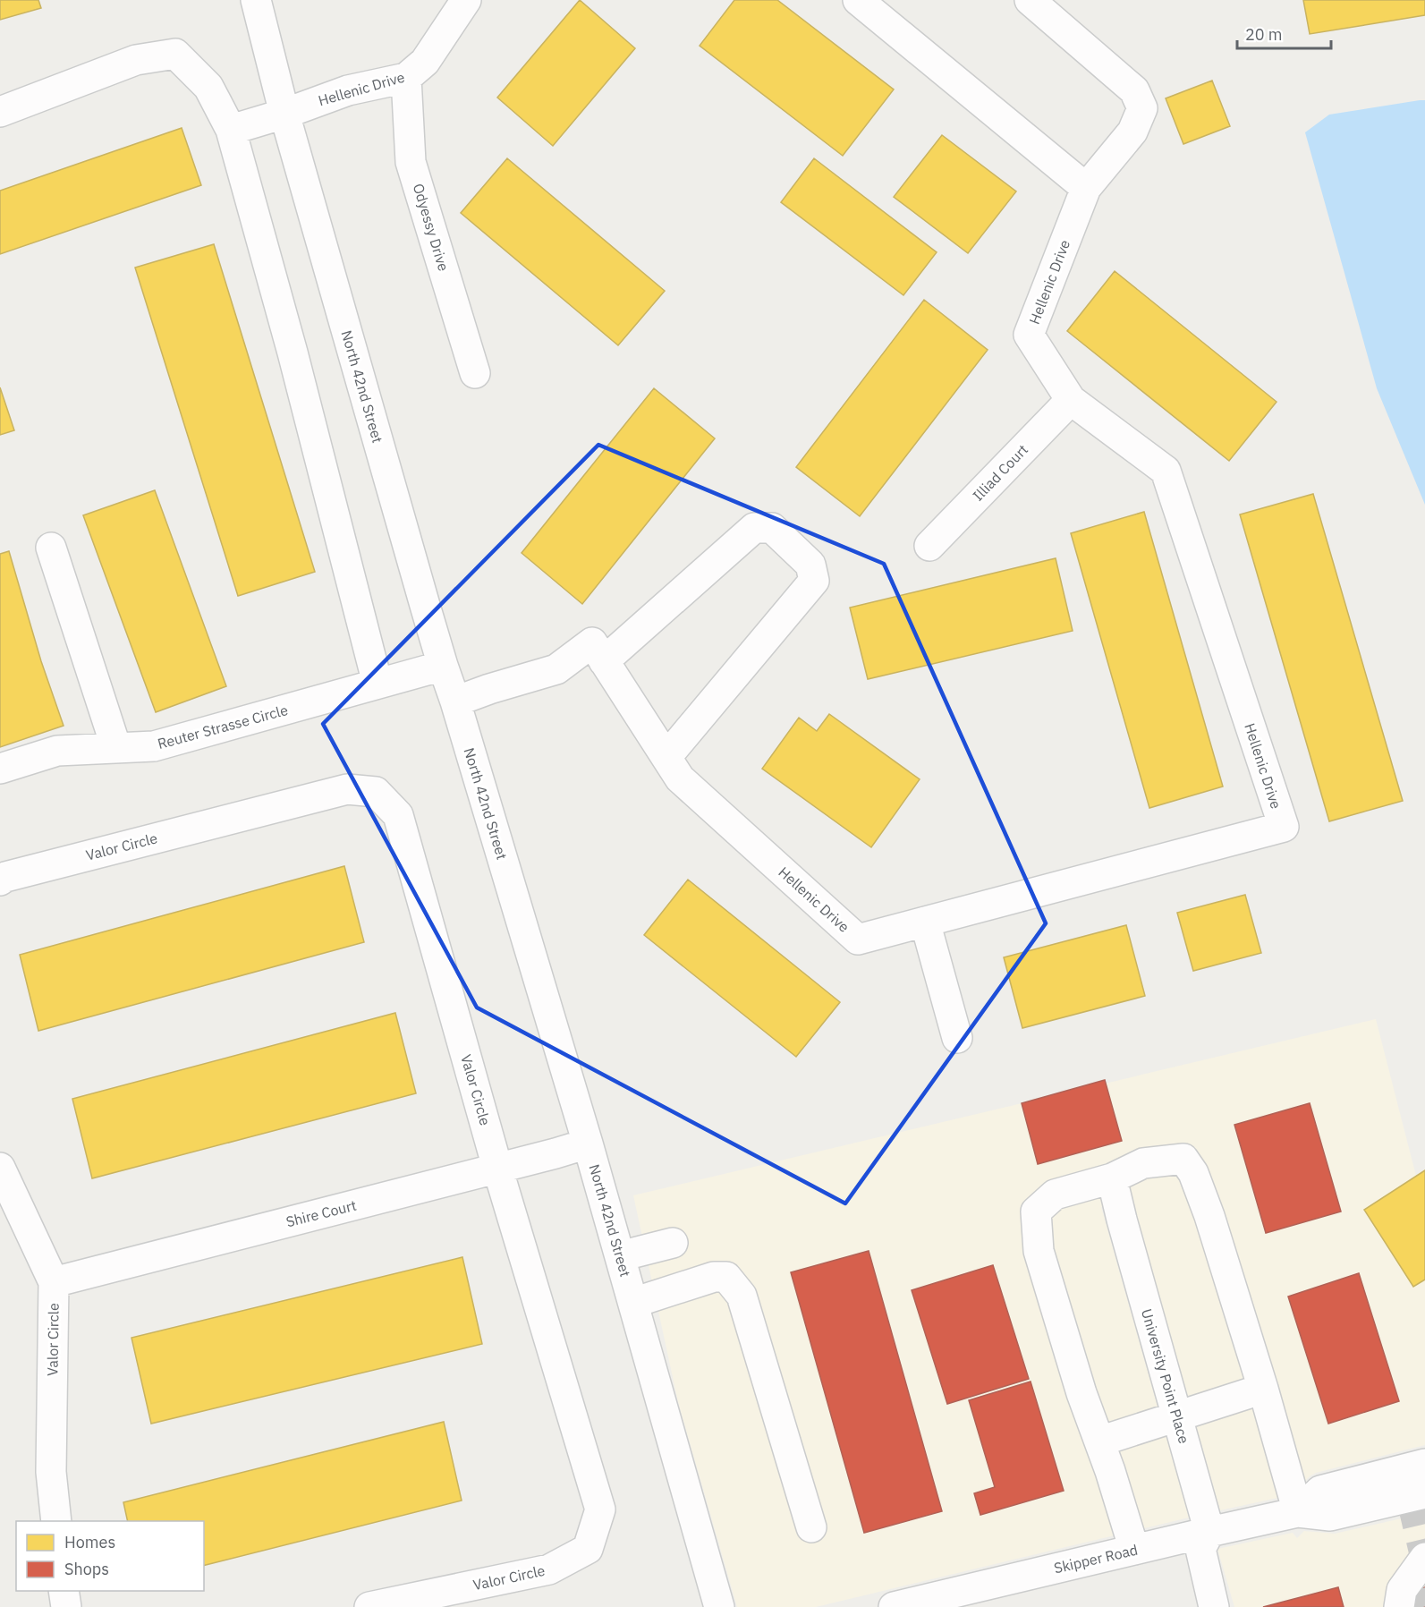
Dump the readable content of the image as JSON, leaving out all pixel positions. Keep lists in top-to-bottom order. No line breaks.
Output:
{"streets":{"street":["Hellenic Drive","Odyessy Drive","North 42nd Street","Illiad Court","Reuter Strasse Circle","Valor Circle","Shire Court","University Point Place","Skipper Road"]},"crossings":[["Hellenic Drive","Odyessy Drive"],["Hellenic Drive","North 42nd Street"],["Hellenic Drive","Illiad Court"],["North 42nd Street","Reuter Strasse Circle"],["North 42nd Street","Shire Court"],["Valor Circle","Shire Court"],["University Point Place","Skipper Road"]],"legend":["Homes","Shops"],"scale_bar":"20 m"}
